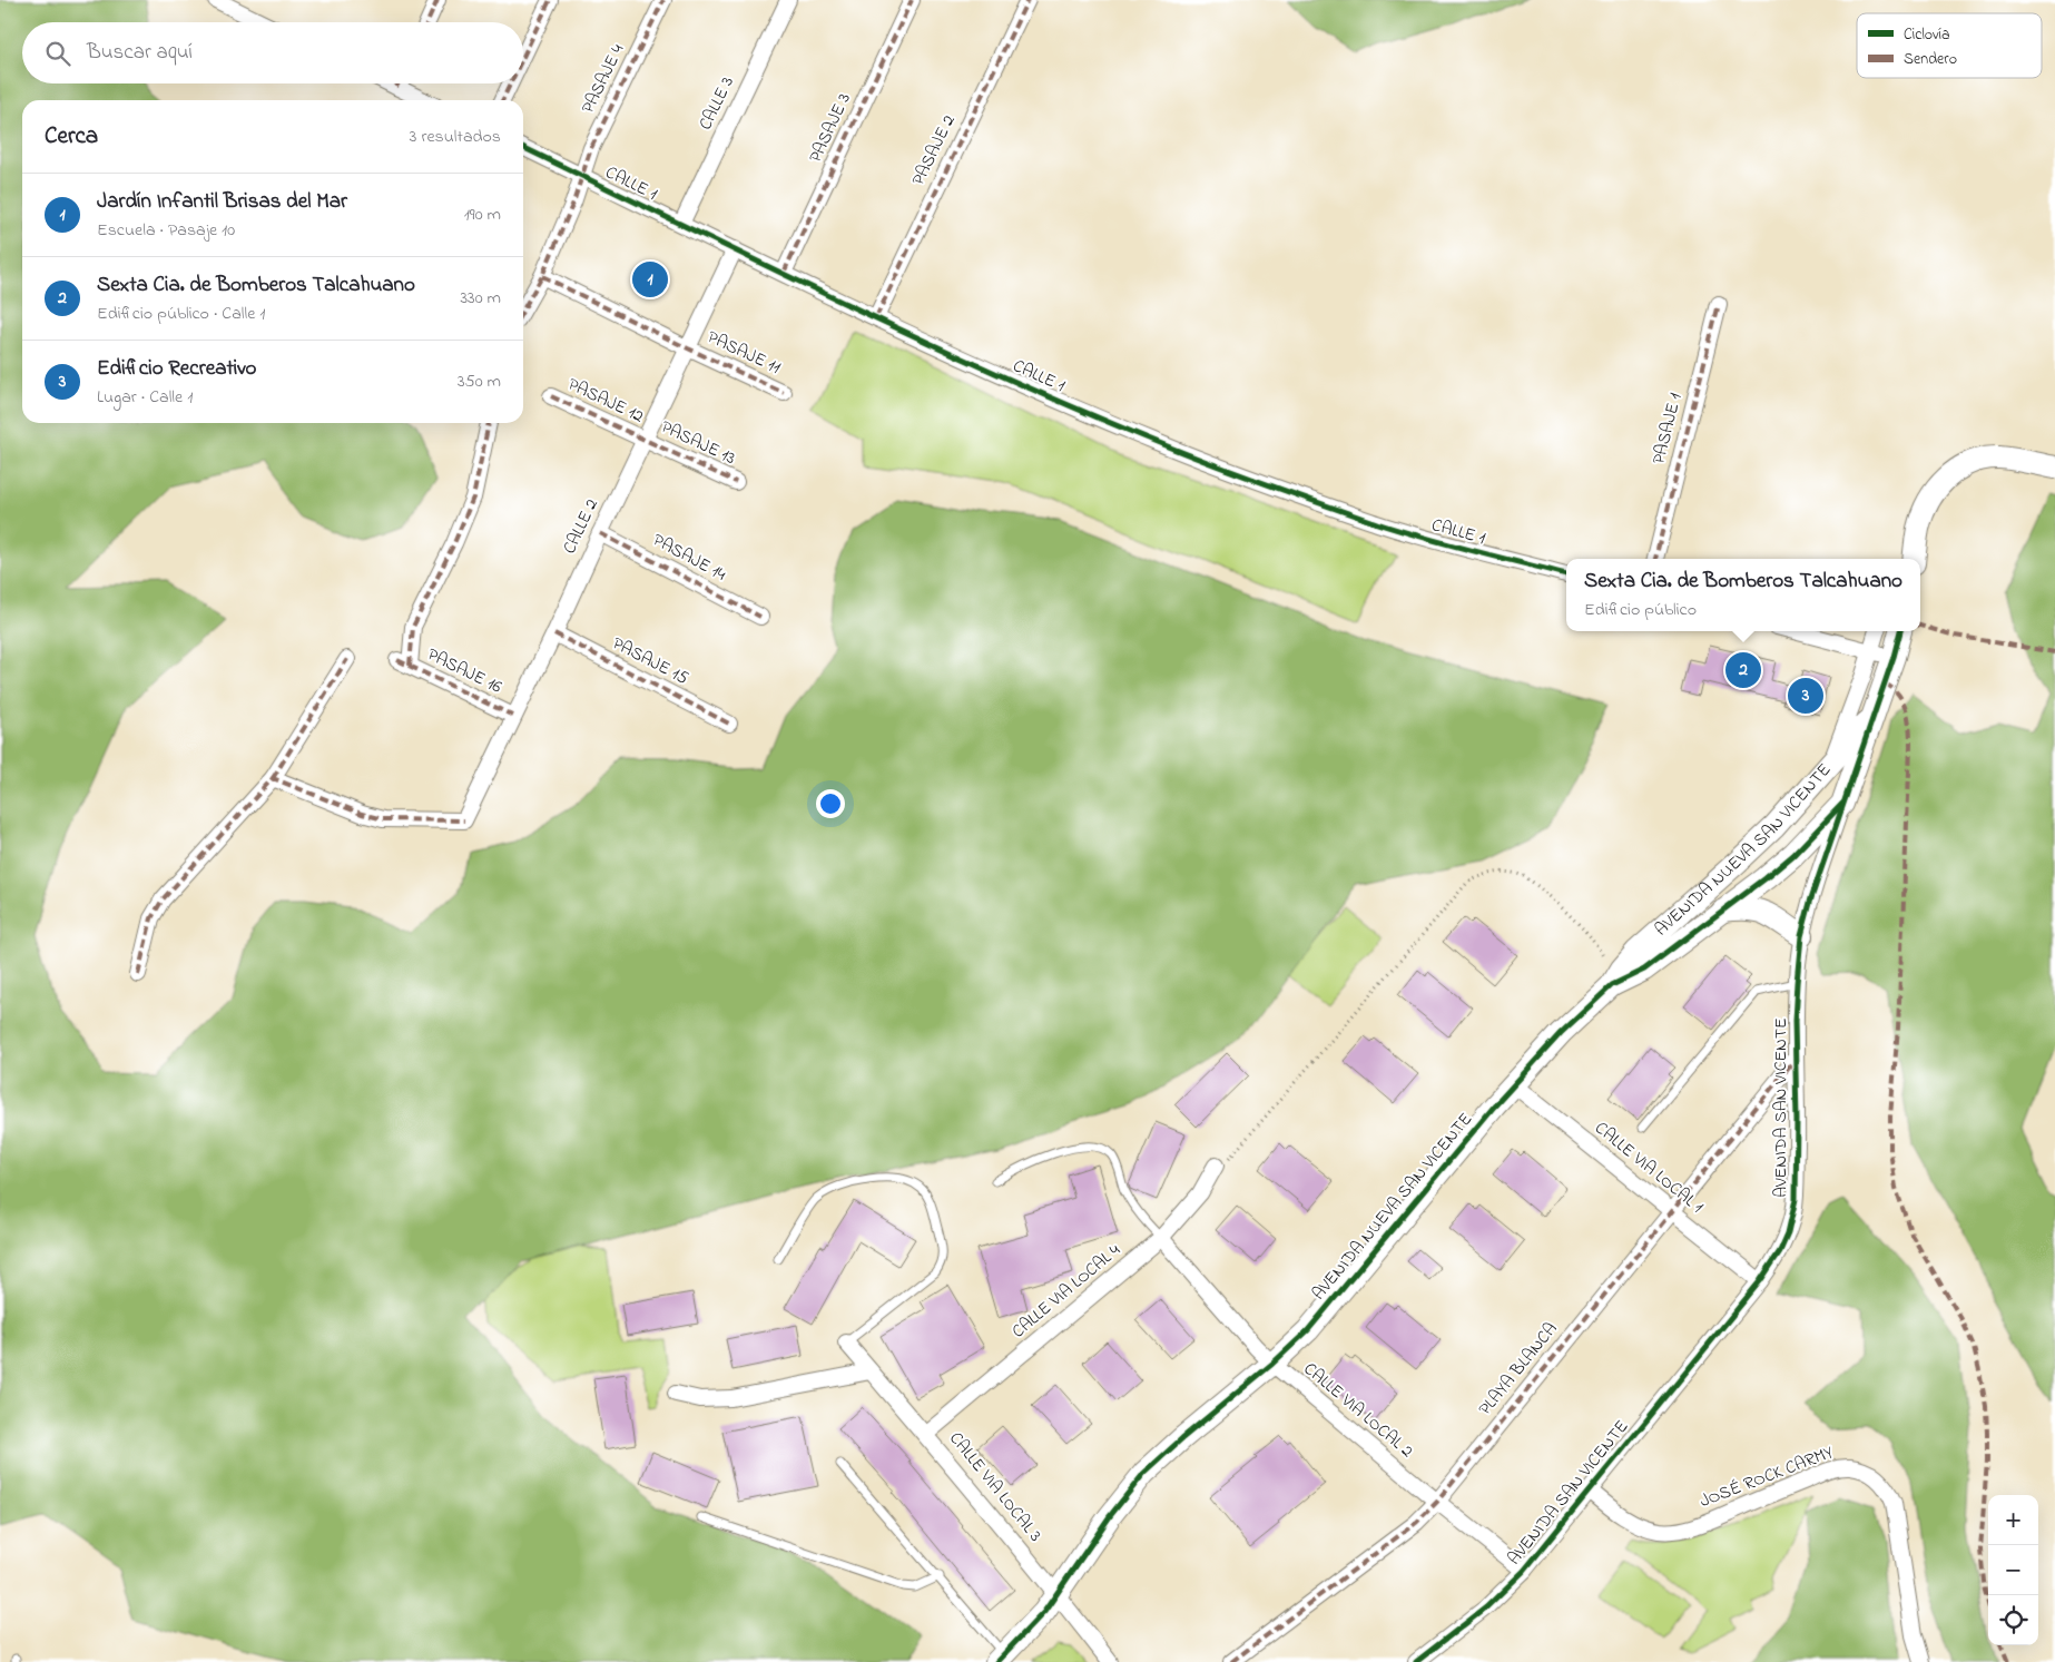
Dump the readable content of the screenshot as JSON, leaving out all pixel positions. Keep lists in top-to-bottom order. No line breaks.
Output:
{"streets":{"street":["PASAJE 4","CALLE 3","PASAJE 3","PASAJE 2","CALLE 1","PASAJE 11","PASAJE 12","PASAJE 1","PASAJE 13","CALLE 2","PASAJE 14","PASAJE 15","PASAJE 16","AVENIDA NUEVA SAN VICENTE","AVENIDA SAN VICENTE","CALLE VIA LOCAL 1","CALLE VIA LOCAL 4","PLAYA BLANCA","CALLE VIA LOCAL 2","JOSÉ ROCK CARMY","CALLE VIA LOCAL 3"]},"crossings":[["PASAJE 4","CALLE 1"],["PASAJE 4","PASAJE 11"],["CALLE 3","CALLE 1"],["PASAJE 3","CALLE 1"],["PASAJE 2","CALLE 1"],["CALLE 1","CALLE 2"],["PASAJE 11","CALLE 2"],["PASAJE 12","PASAJE 13"],["PASAJE 12","CALLE 2"],["PASAJE 13","CALLE 2"],["CALLE 2","PASAJE 14"],["CALLE 2","PASAJE 15"],["CALLE 2","PASAJE 16"],["AVENIDA NUEVA SAN VICENTE","AVENIDA SAN VICENTE"],["AVENIDA NUEVA SAN VICENTE","CALLE VIA LOCAL 1"],["AVENIDA NUEVA SAN VICENTE","CALLE VIA LOCAL 2"],["AVENIDA NUEVA SAN VICENTE","CALLE VIA LOCAL 3"],["AVENIDA SAN VICENTE","CALLE VIA LOCAL 1"],["AVENIDA SAN VICENTE","PLAYA BLANCA"],["AVENIDA SAN VICENTE","CALLE VIA LOCAL 2"],["AVENIDA SAN VICENTE","JOSÉ ROCK CARMY"],["CALLE VIA LOCAL 1","PLAYA BLANCA"],["CALLE VIA LOCAL 4","CALLE VIA LOCAL 2"],["CALLE VIA LOCAL 4","CALLE VIA LOCAL 3"],["PLAYA BLANCA","CALLE VIA LOCAL 2"]],"legend":["Ciclovía","Sendero"],"page":{"search":"Buscar aquí","heading":["Cerca","3 resultados"],"list":[{"mark":"1","name":"Jardín Infantil Brisas del Mar","note":"Escuela · Pasaje 10","value":"190 m"},{"mark":"2","name":"Sexta Cia. de Bomberos Talcahuano","note":"Edificio público · Calle 1","value":"330 m"},{"mark":"3","name":"Edificio Recreativo","note":"Lugar · Calle 1","value":"350 m"}],"pins":["1","2","3"],"popup":["Sexta Cia. de Bomberos Talcahuano","Edificio público"],"map_buttons":["+","−"]}}
